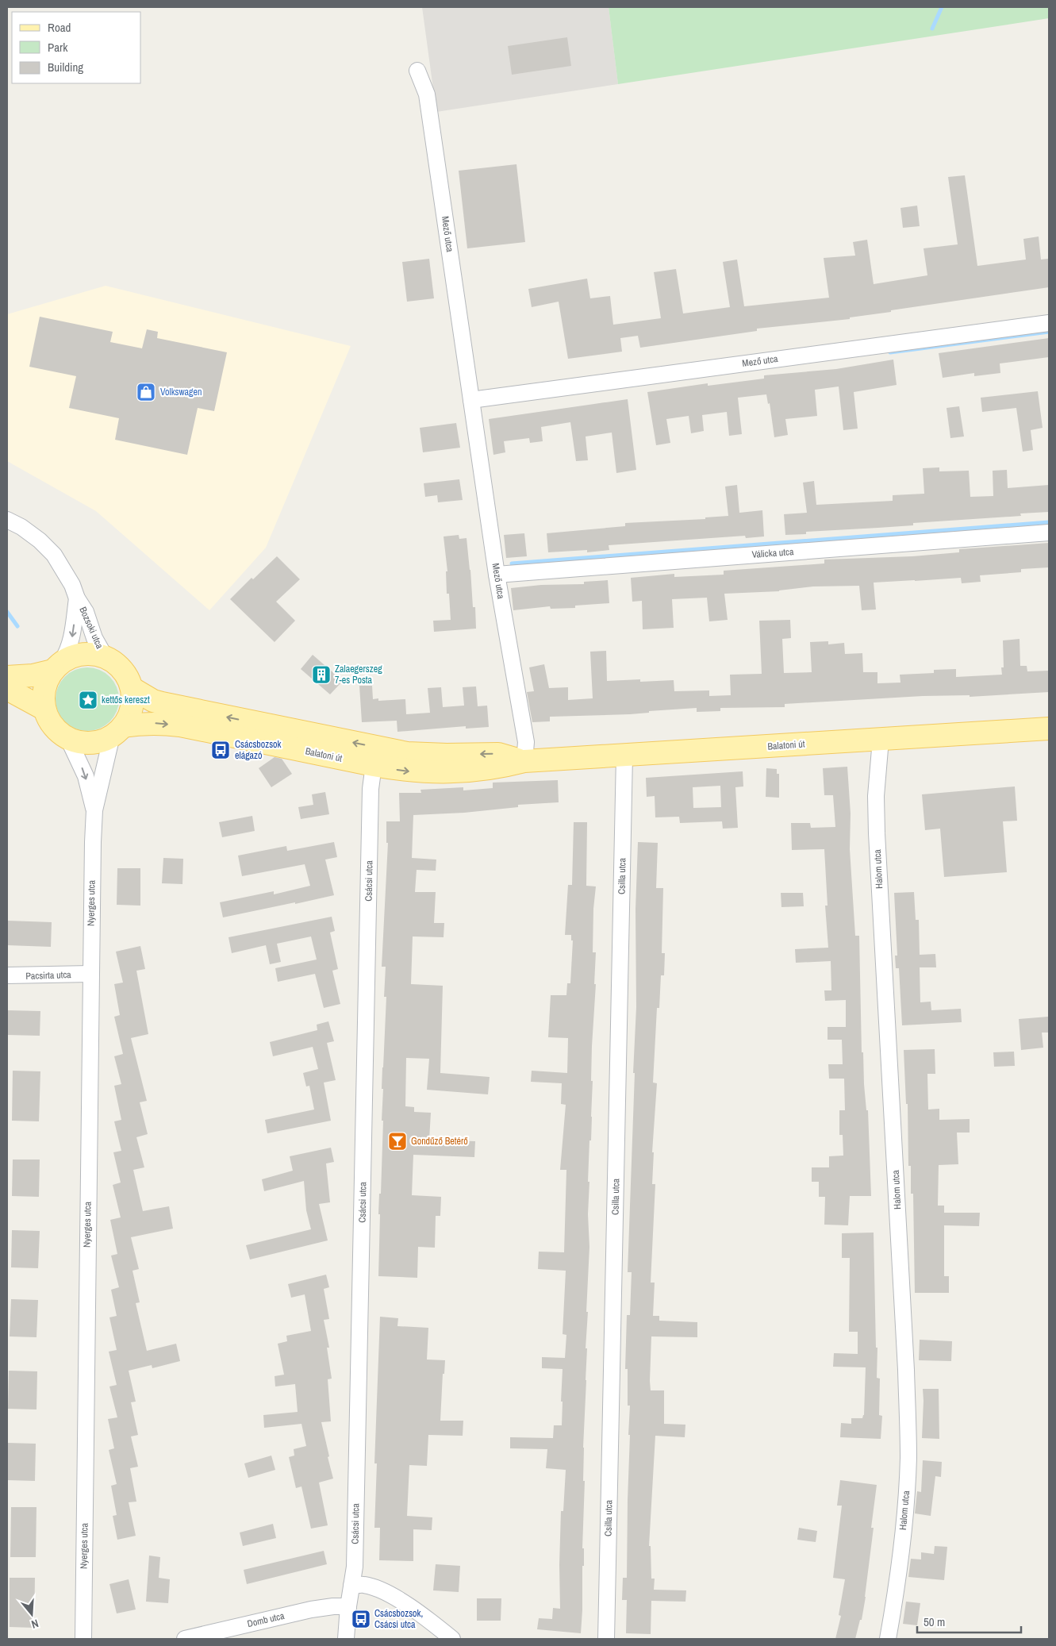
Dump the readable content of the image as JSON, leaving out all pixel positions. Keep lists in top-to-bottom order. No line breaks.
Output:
{"streets":{"main road":["Balatoni út"],"street":["Mező utca","Válicka utca","Bozsoki utca","Halom utca","Csilla utca","Csácsi utca","Nyerges utca","Pacsirta utca","Domb utca"]},"crossings":[["Mező utca","Válicka utca"],["Mező utca","Balatoni út"],["Bozsoki utca","Balatoni út"],["Bozsoki utca","Nyerges utca"],["Balatoni út","Halom utca"],["Balatoni út","Csilla utca"],["Balatoni út","Csácsi utca"],["Balatoni út","Nyerges utca"],["Csácsi utca","Domb utca"],["Nyerges utca","Pacsirta utca"]],"places":{"shop":["Volkswagen"],"building":["Zalaegerszeg 7-es Posta"],"place":["kettős kereszt"],"bus stop":["Csácsbozsok elágazó","Csácsbozsok, Csácsi utca"],"bar":["Gondűző Betérő"]},"legend":["Road","Park","Building"],"scale_bar":"50 m","north":"bottom"}
